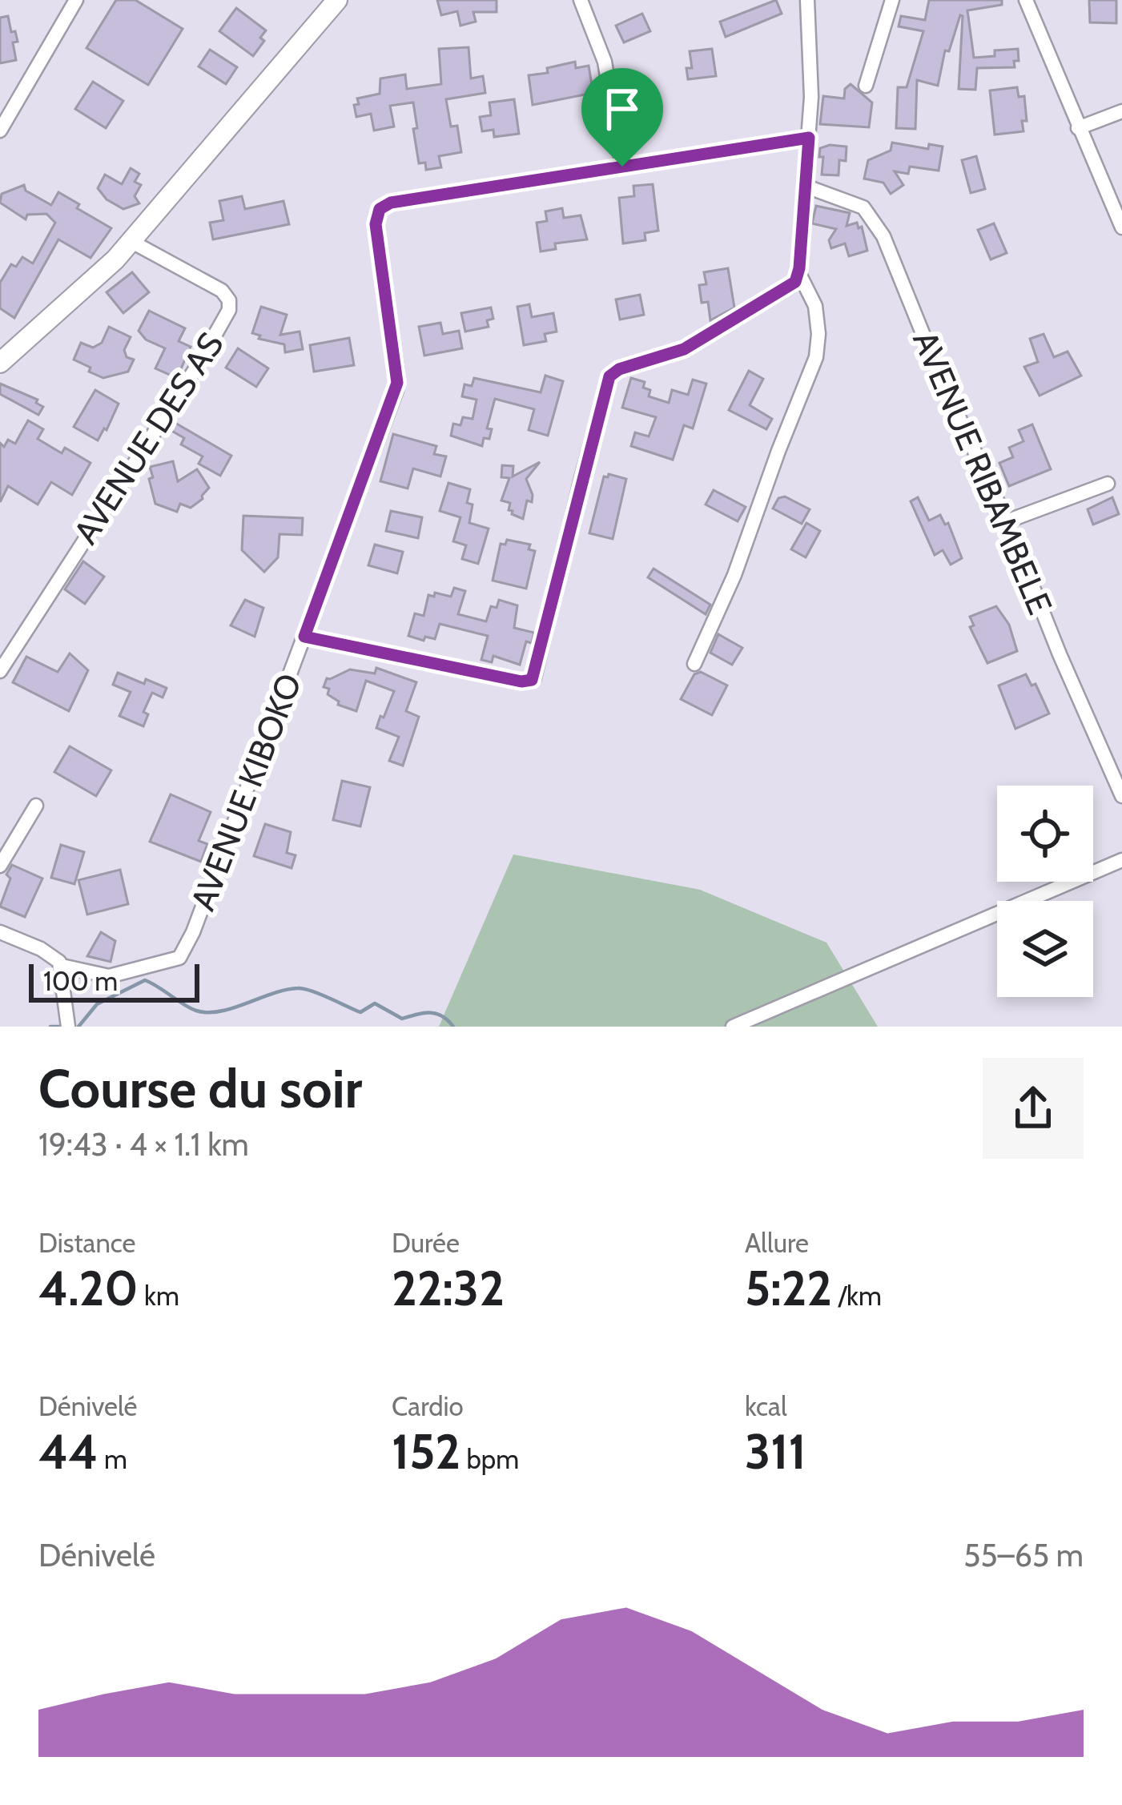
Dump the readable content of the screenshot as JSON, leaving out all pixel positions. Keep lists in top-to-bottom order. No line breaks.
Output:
{"streets":{"street":["AVENUE DES AS","AVENUE RIBAMBELE","AVENUE KIBOKO"]},"scale_bar":"100 m","page":{"scale":"100 m","heading":["Course du soir","19:43 · 4 × 1.1 km"],"stats":[["Distance","4.20 km"],["Durée","22:32"],["Allure","5:22 /km"],["Dénivelé","44 m"],["Cardio","152 bpm"],["kcal","311"]],"chart":["Dénivelé","55–65 m"]}}
